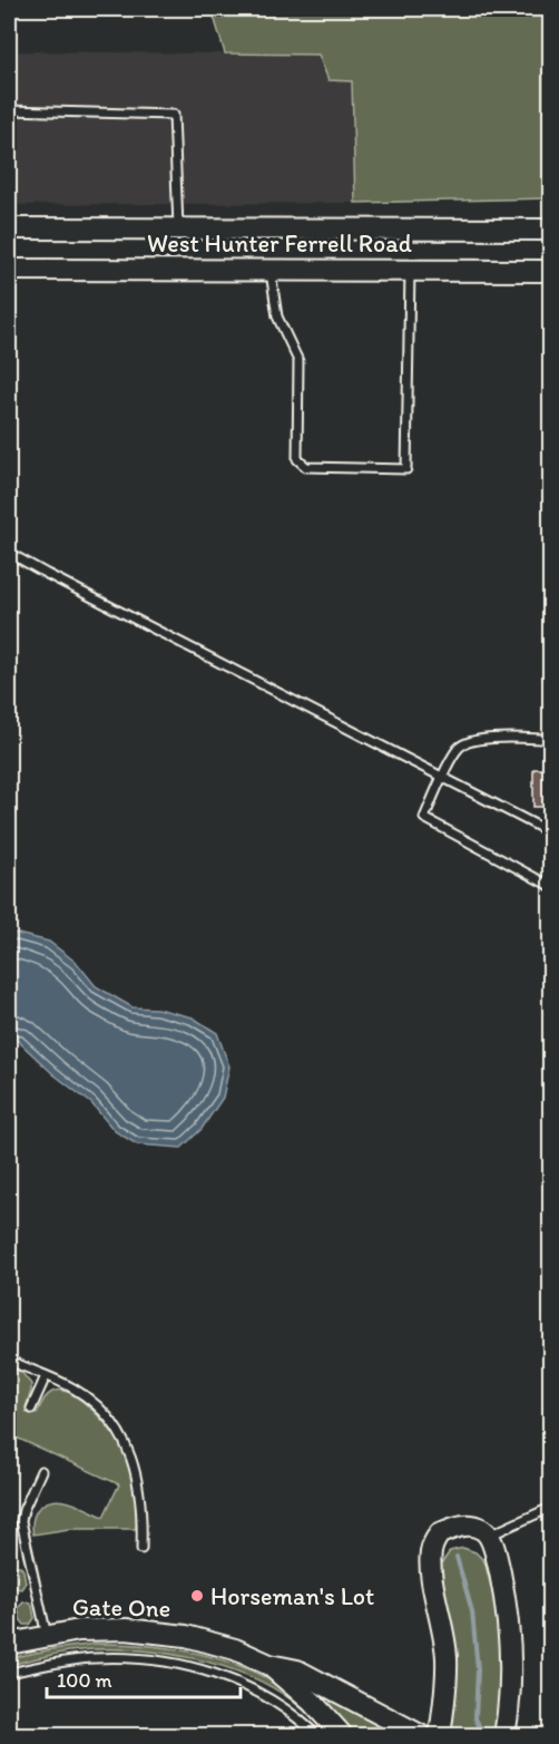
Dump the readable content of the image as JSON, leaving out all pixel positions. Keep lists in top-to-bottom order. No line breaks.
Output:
{"streets":{"main road":["West Hunter Ferrell Road","Gate One"]},"places":["Horseman's Lot"],"scale_bar":"100 m"}
